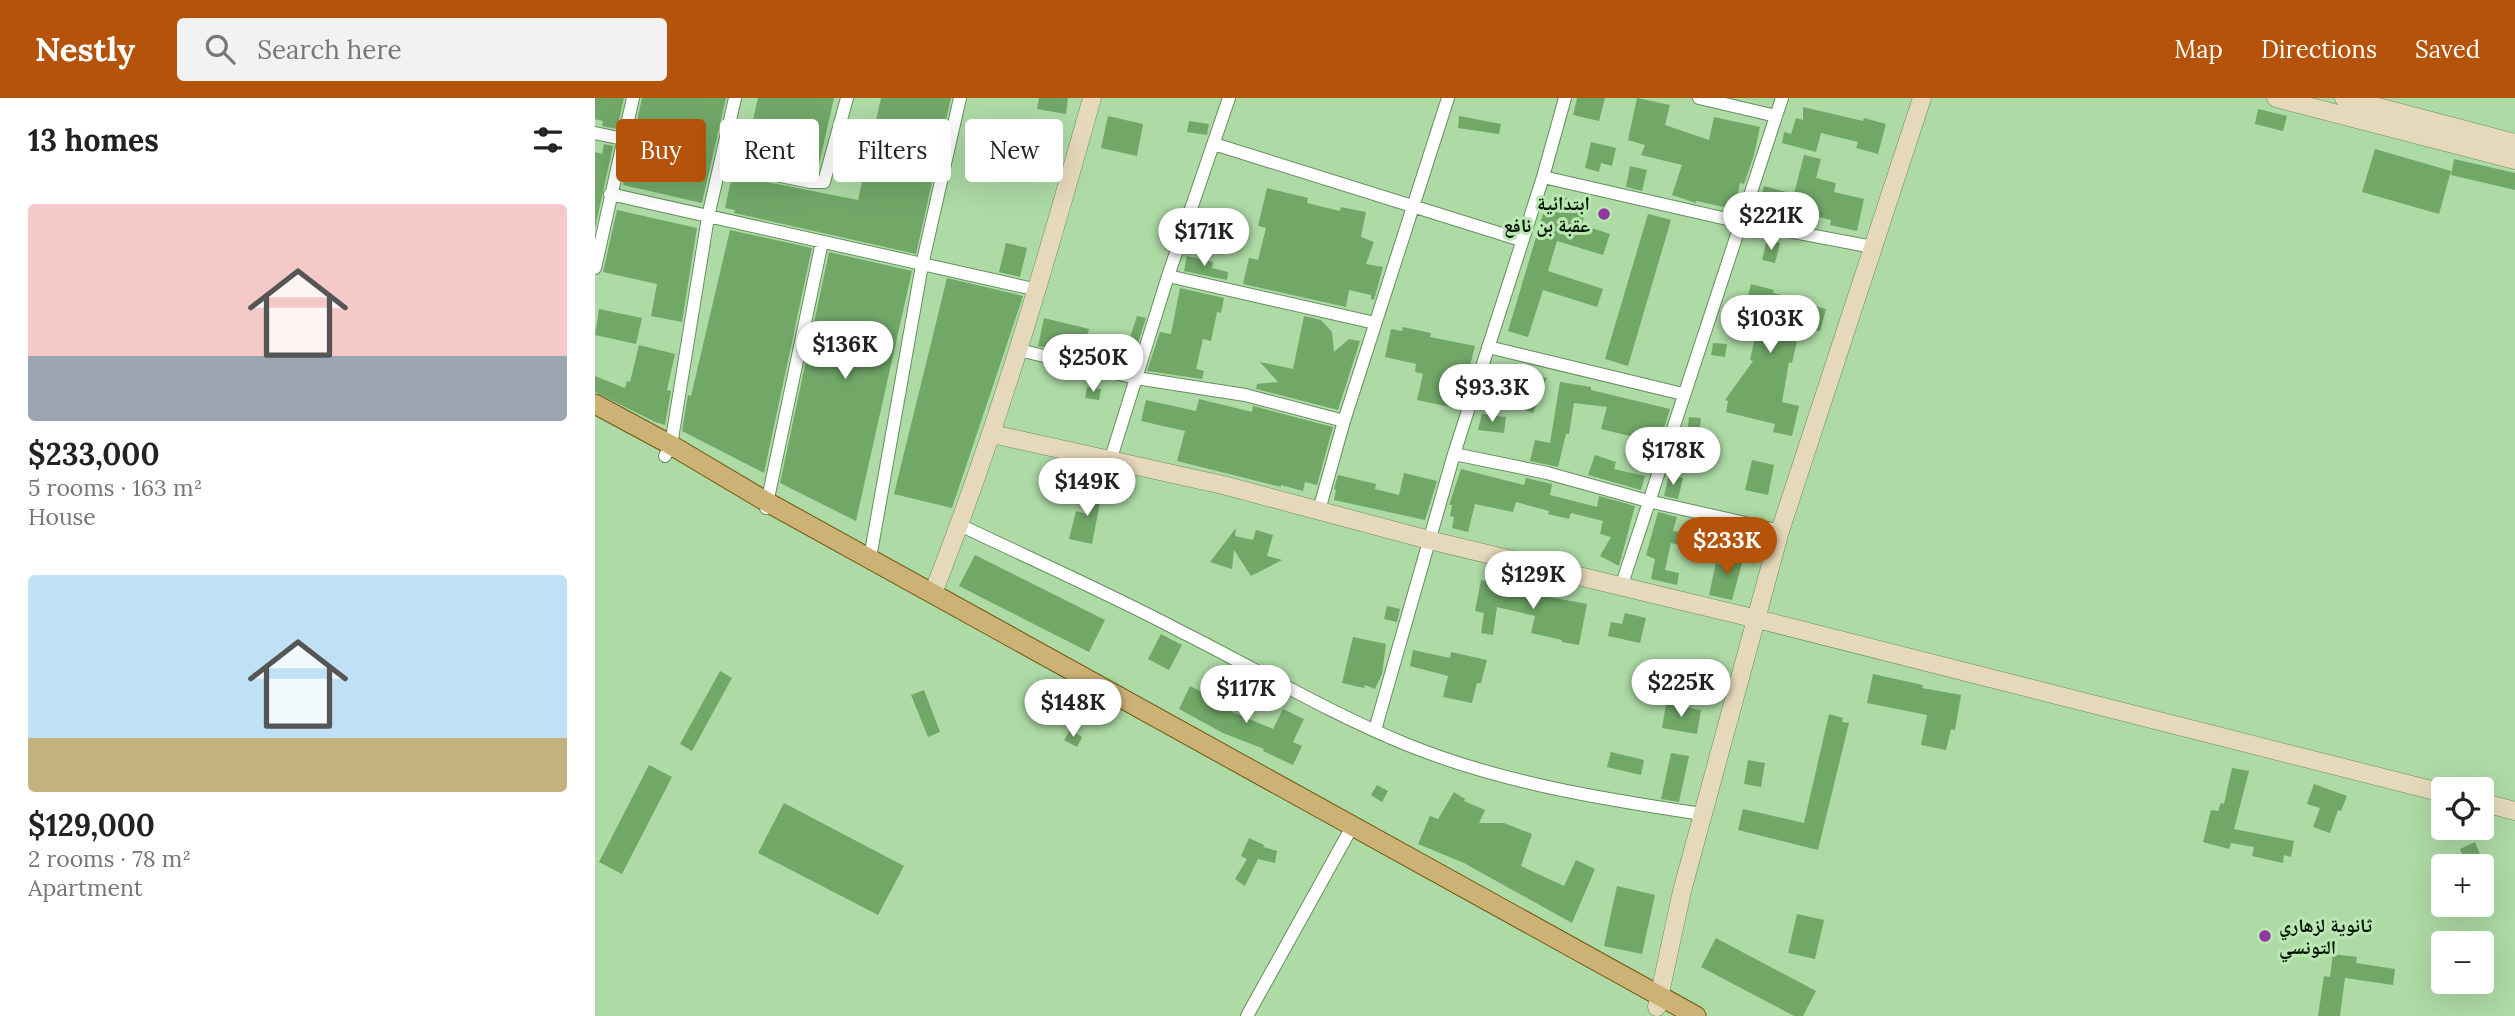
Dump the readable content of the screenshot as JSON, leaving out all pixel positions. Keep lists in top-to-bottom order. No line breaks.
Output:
{"places":["ابتدائية عقبة بن نافع","ثانوية لزهاري التونسي"],"page":{"header":"Nestly","search":"Search here","nav":["Map","Directions","Saved"],"heading":"13 homes","chip":["Buy","Rent","Filters","New"],"list":[{"name":"$233,000","note":"5 rooms · 163 m² · House"},{"name":"$129,000","note":"2 rooms · 78 m² · Apartment"}],"price":["$221K","$171K","$103K","$136K","$250K","$93.3K","$178K","$149K","$233K","$129K","$225K","$117K","$148K"],"map_buttons":["+","−"]}}
